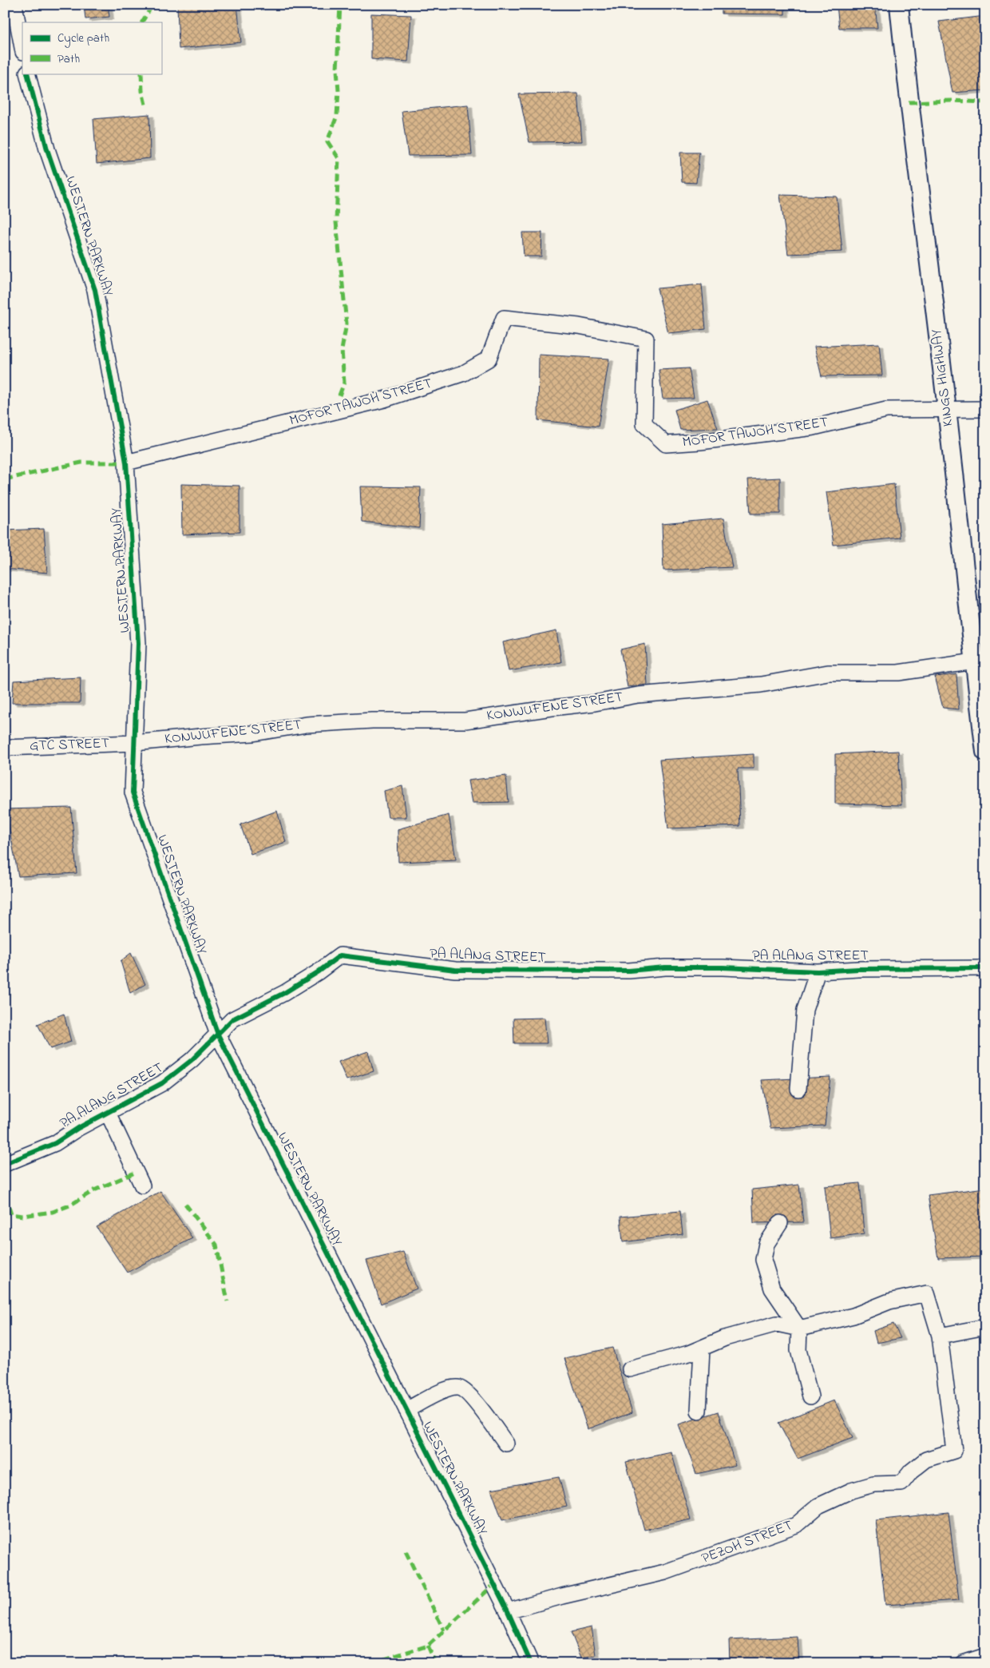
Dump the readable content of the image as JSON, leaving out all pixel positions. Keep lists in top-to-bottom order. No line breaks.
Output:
{"streets":{"street":["WESTERN PARKWAY","KINGS HIGHWAY","MOFOR TAWOH STREET","KONWUFENE STREET","GTC STREET","PA ALANG STREET","PEZOH STREET"]},"crossings":[["WESTERN PARKWAY","MOFOR TAWOH STREET"],["WESTERN PARKWAY","KONWUFENE STREET"],["WESTERN PARKWAY","GTC STREET"],["WESTERN PARKWAY","PA ALANG STREET"],["WESTERN PARKWAY","PEZOH STREET"],["KINGS HIGHWAY","MOFOR TAWOH STREET"],["KINGS HIGHWAY","KONWUFENE STREET"],["KONWUFENE STREET","GTC STREET"]],"legend":["Cycle path","Path"]}
